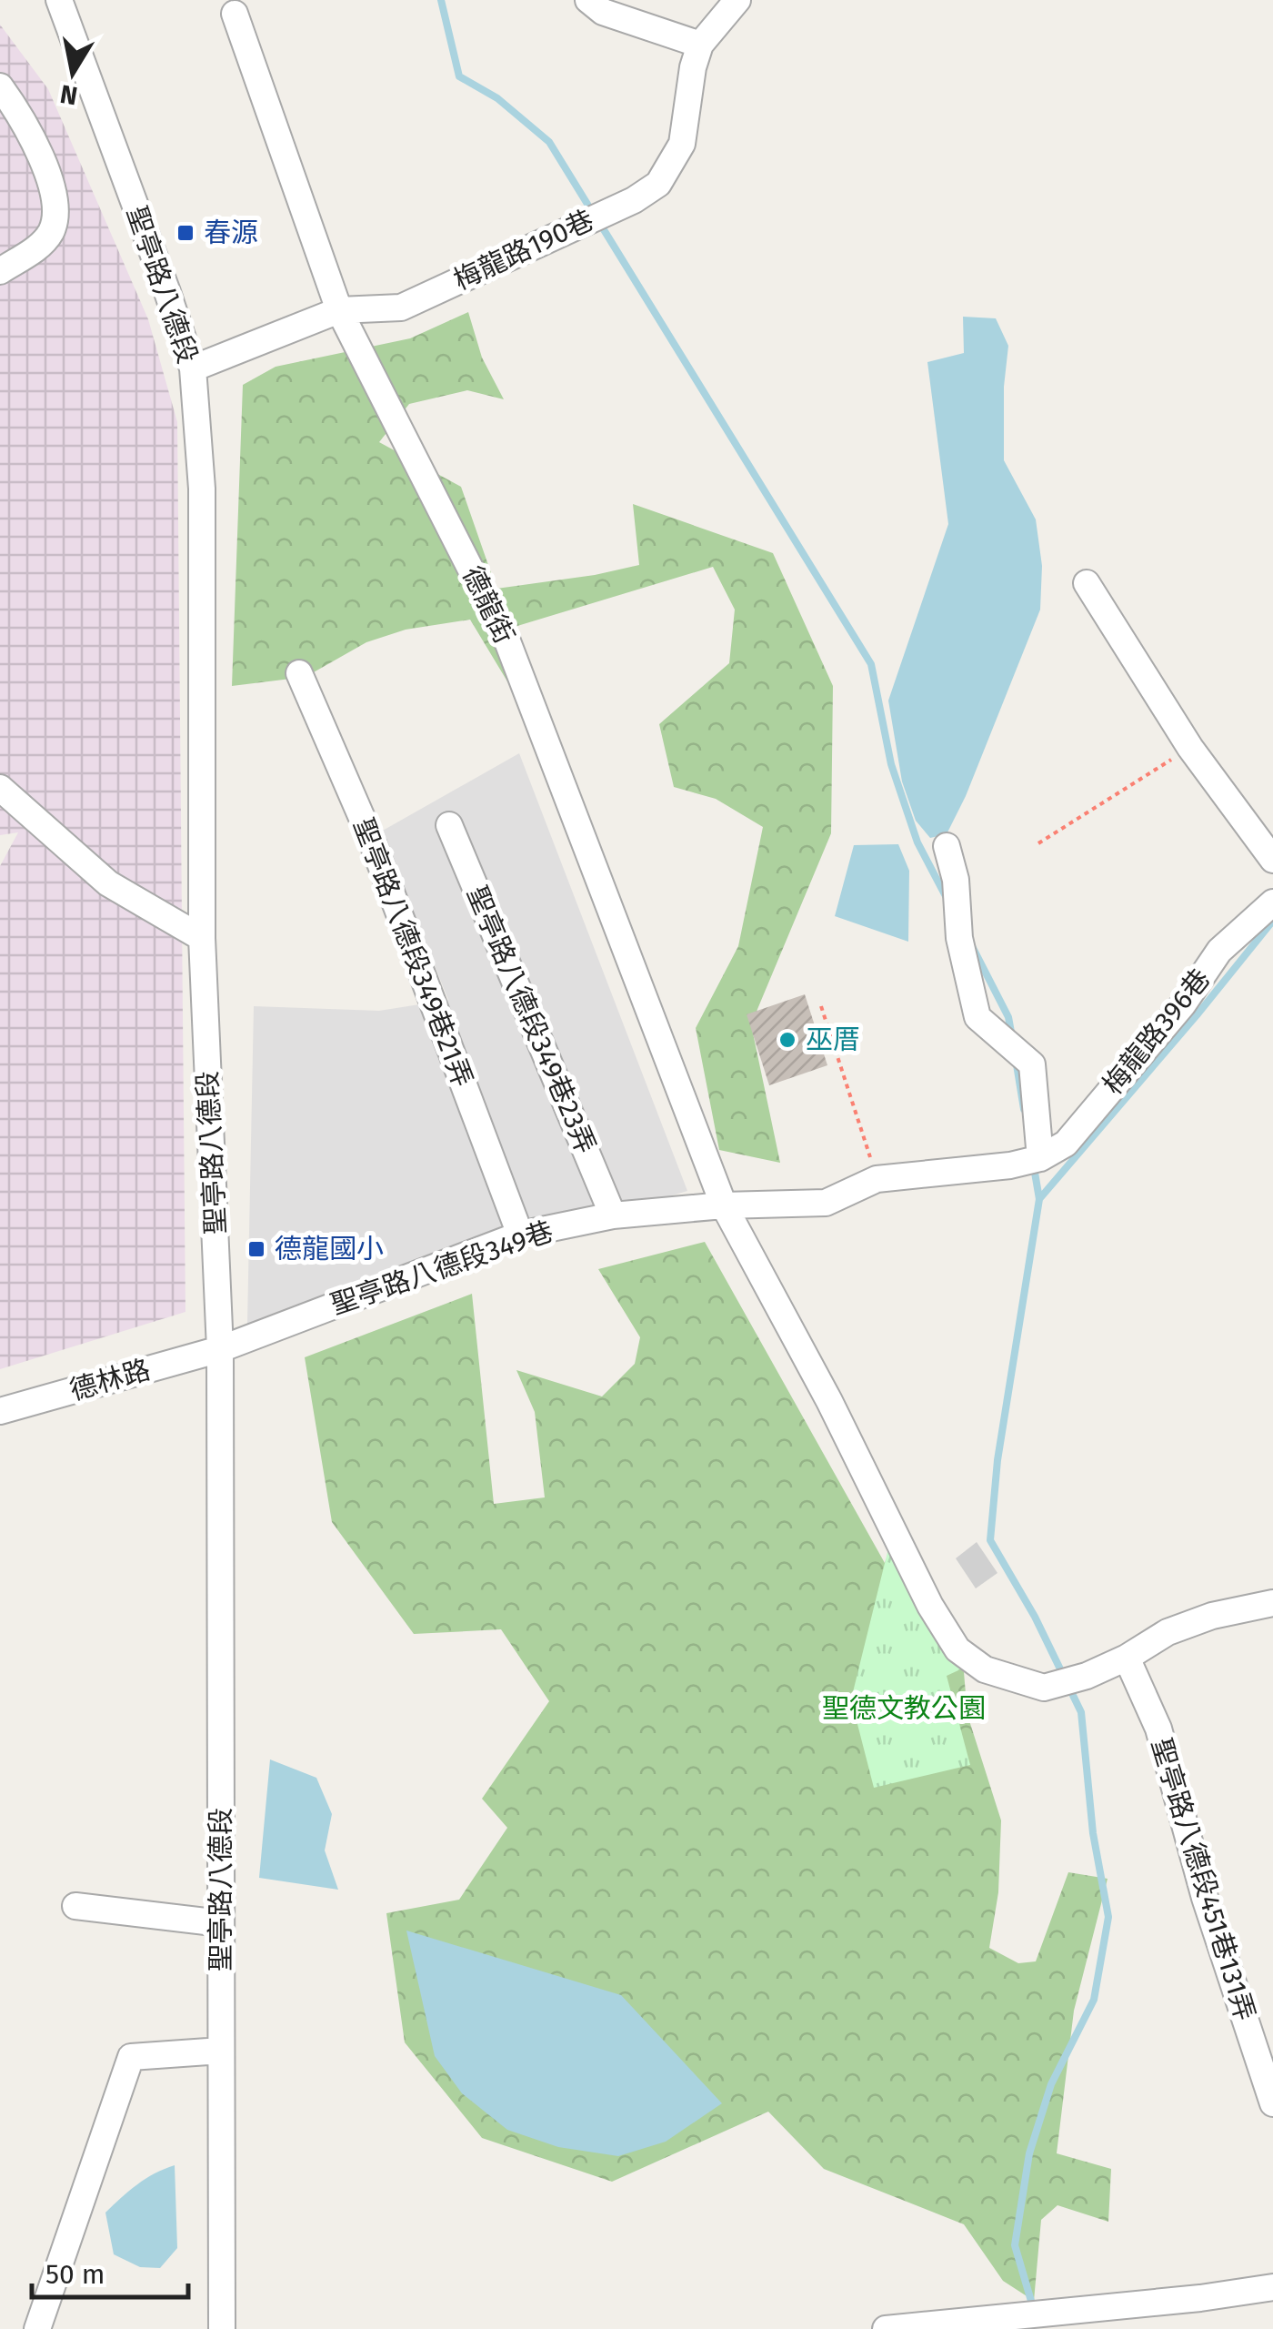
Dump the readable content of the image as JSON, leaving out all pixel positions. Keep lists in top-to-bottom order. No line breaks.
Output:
{"streets":{"street":["梅龍路190巷","聖亭路八德段","德龍街","聖亭路八德段349巷21弄","聖亭路八德段349巷23弄","梅龍路396巷","聖亭路八德段349巷","德林路","聖亭路八德段451巷131弄"]},"crossings":[["梅龍路190巷","聖亭路八德段"],["梅龍路190巷","德龍街"],["聖亭路八德段","聖亭路八德段349巷"],["聖亭路八德段","德林路"],["德龍街","梅龍路396巷"],["德龍街","聖亭路八德段349巷"],["德龍街","聖亭路八德段451巷131弄"],["聖亭路八德段349巷21弄","聖亭路八德段349巷"],["聖亭路八德段349巷23弄","聖亭路八德段349巷"],["梅龍路396巷","聖亭路八德段349巷"],["聖亭路八德段349巷","德林路"]],"parks":["聖德文教公園"],"places":{"transit":["春源","德龍國小"],"other":["巫厝"]},"scale_bar":"50 m","north":"bottom"}
